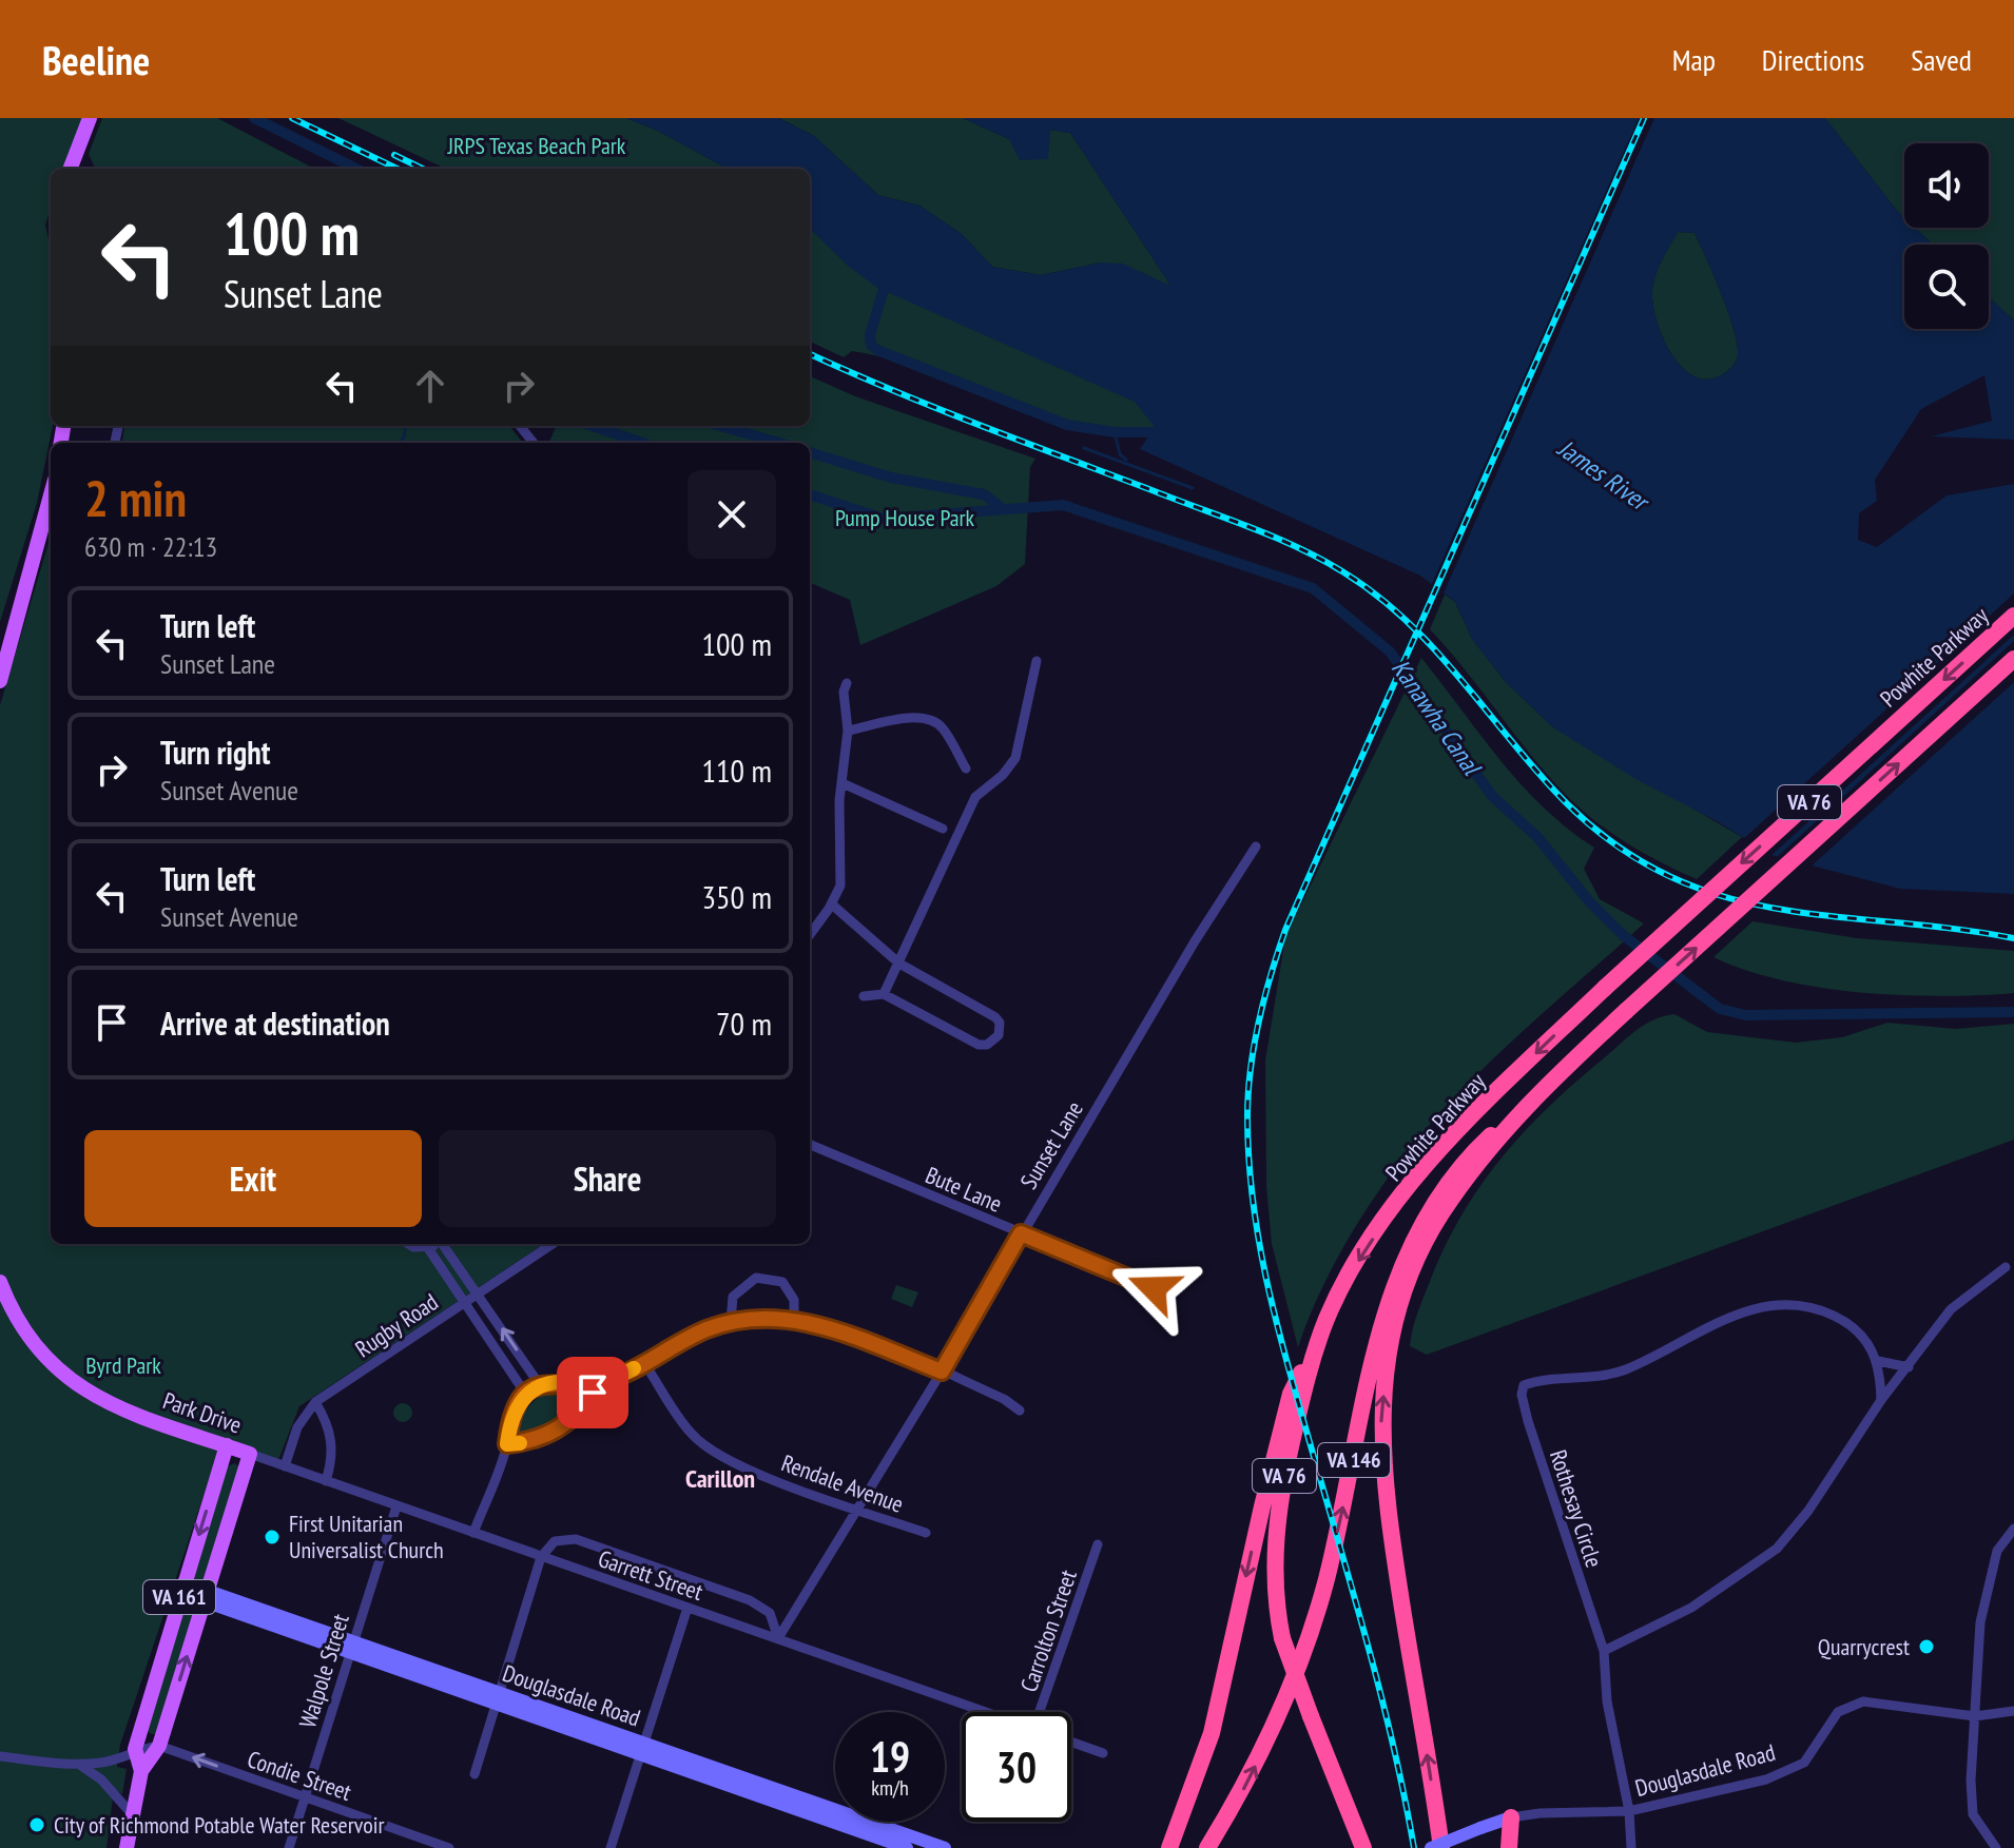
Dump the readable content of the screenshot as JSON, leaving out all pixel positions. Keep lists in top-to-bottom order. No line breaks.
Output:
{"streets":{"highway":["Powhite Parkway","VA 76","VA 146"],"main road":["Park Drive","VA 161"],"street":["Sunset Lane","Bute Lane","Rugby Road","Rendale Avenue","Rothesay Circle","Garrett Street","Carrolton Street","Walpole Street","Douglasdale Road","Condie Street"]},"crossings":[["VA 76","VA 146"],["Sunset Lane","Bute Lane"],["Sunset Lane","Rendale Avenue"],["Sunset Lane","Garrett Street"],["Rugby Road","Garrett Street"],["Park Drive","Garrett Street"],["Park Drive","VA 161"],["Garrett Street","VA 161"],["Garrett Street","Walpole Street"],["VA 161","Douglasdale Road"],["VA 161","Condie Street"],["Walpole Street","Douglasdale Road"],["Walpole Street","Condie Street"]],"districts":["Carillon"],"water":["James River","Kanawha Canal"],"parks":["JRPS Texas Beach Park","Pump House Park","Byrd Park"],"places":["First Unitarian Universalist Church","Quarrycrest","City of Richmond Potable Water Reservoir"],"page":{"header":"Beeline","nav":["Map","Directions","Saved"],"turn":["100 m","Sunset Lane"],"heading":["2 min","630 m · 22:13"],"list":[{"name":"Turn left","note":"Sunset Lane","value":"100 m"},{"name":"Turn right","note":"Sunset Avenue","value":"110 m"},{"name":"Turn left","note":"Sunset Avenue","value":"350 m"},{"name":"Arrive at destination","value":"70 m"}],"buttons":["Exit","Share"],"speed":"19 km/h","limit":"30"}}
